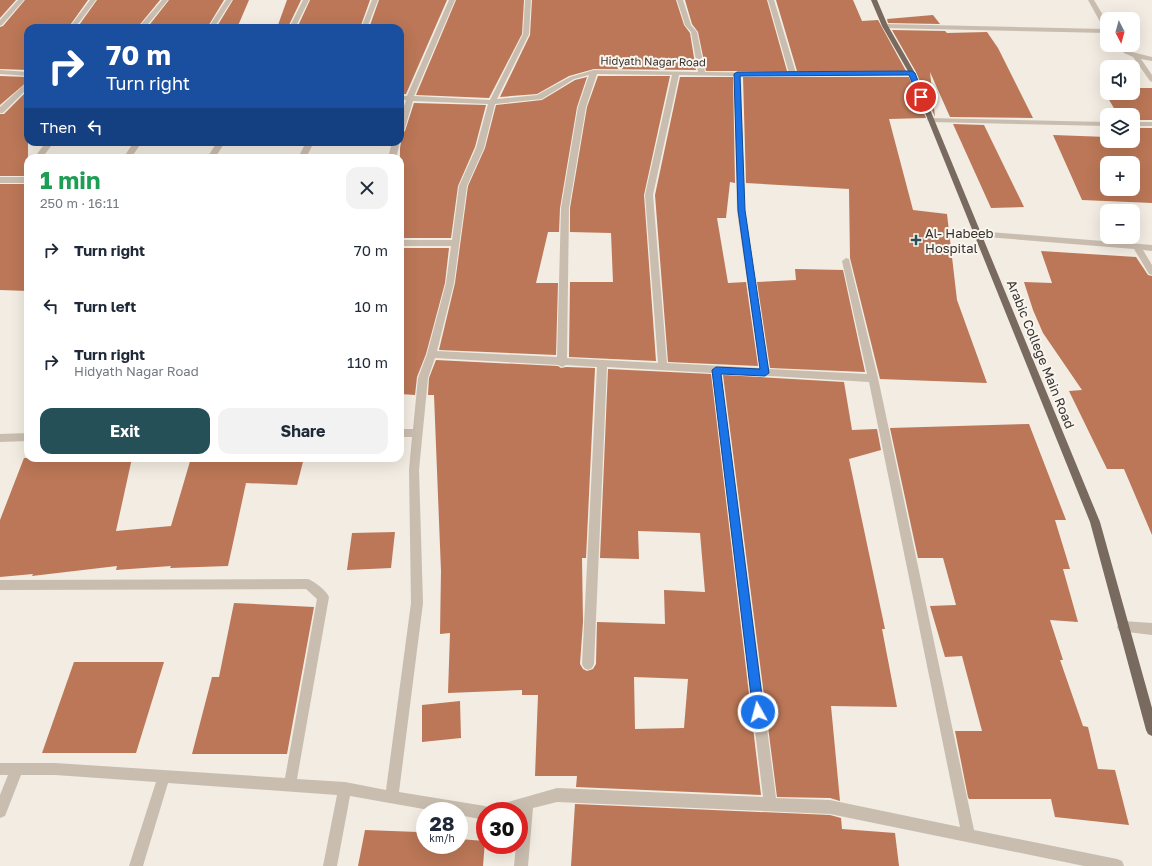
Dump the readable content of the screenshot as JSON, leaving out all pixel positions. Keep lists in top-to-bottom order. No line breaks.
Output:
{"streets":{"main road":["Arabic College Main Road"],"street":["Hidyath Nagar Road"]},"crossings":[["Hidyath Nagar Road","Arabic College Main Road"]],"places":{"health":["Al- Habeeb Hospital"]},"north":"bottom","page":{"map_buttons":["+","−"],"turn":["70 m","Turn right"],"then":"Then","heading":["1 min","250 m · 16:11"],"list":[{"name":"Turn right","value":"70 m"},{"name":"Turn left","value":"10 m"},{"name":"Turn right","note":"Hidyath Nagar Road","value":"110 m"}],"buttons":["Exit","Share"],"speed":"28 km/h","limit":"30"}}
